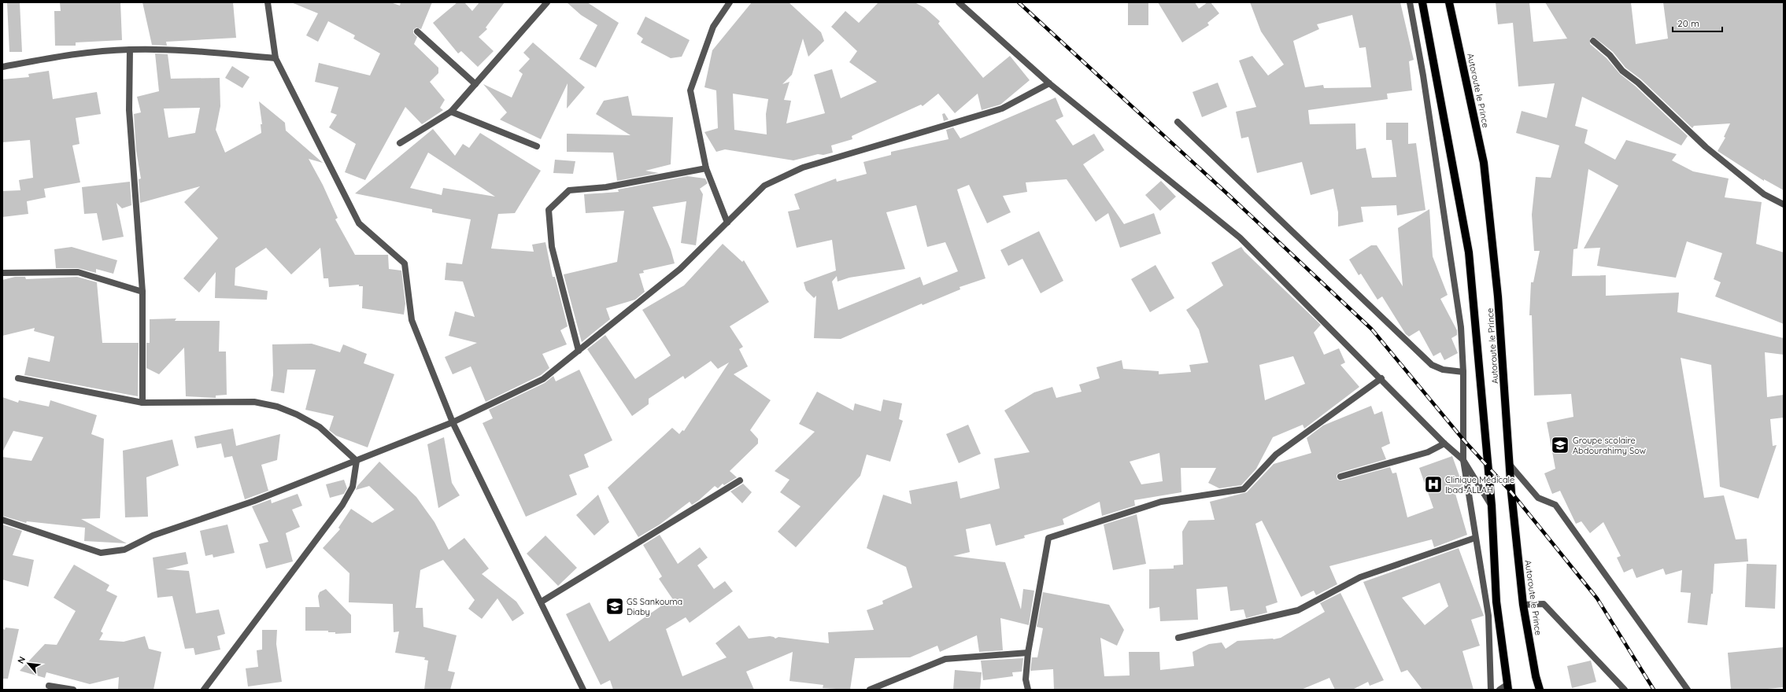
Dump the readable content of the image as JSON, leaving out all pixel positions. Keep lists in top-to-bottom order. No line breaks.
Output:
{"streets":{"main road":["Autoroute le Prince"]},"places":{"school or university":["Groupe scolaire Abdourahimy Sow","GS Sankouma Diaby"],"hospital":["Clinique Médicale Ibad-ALLAH"]},"scale_bar":"20 m","north":"top left"}
